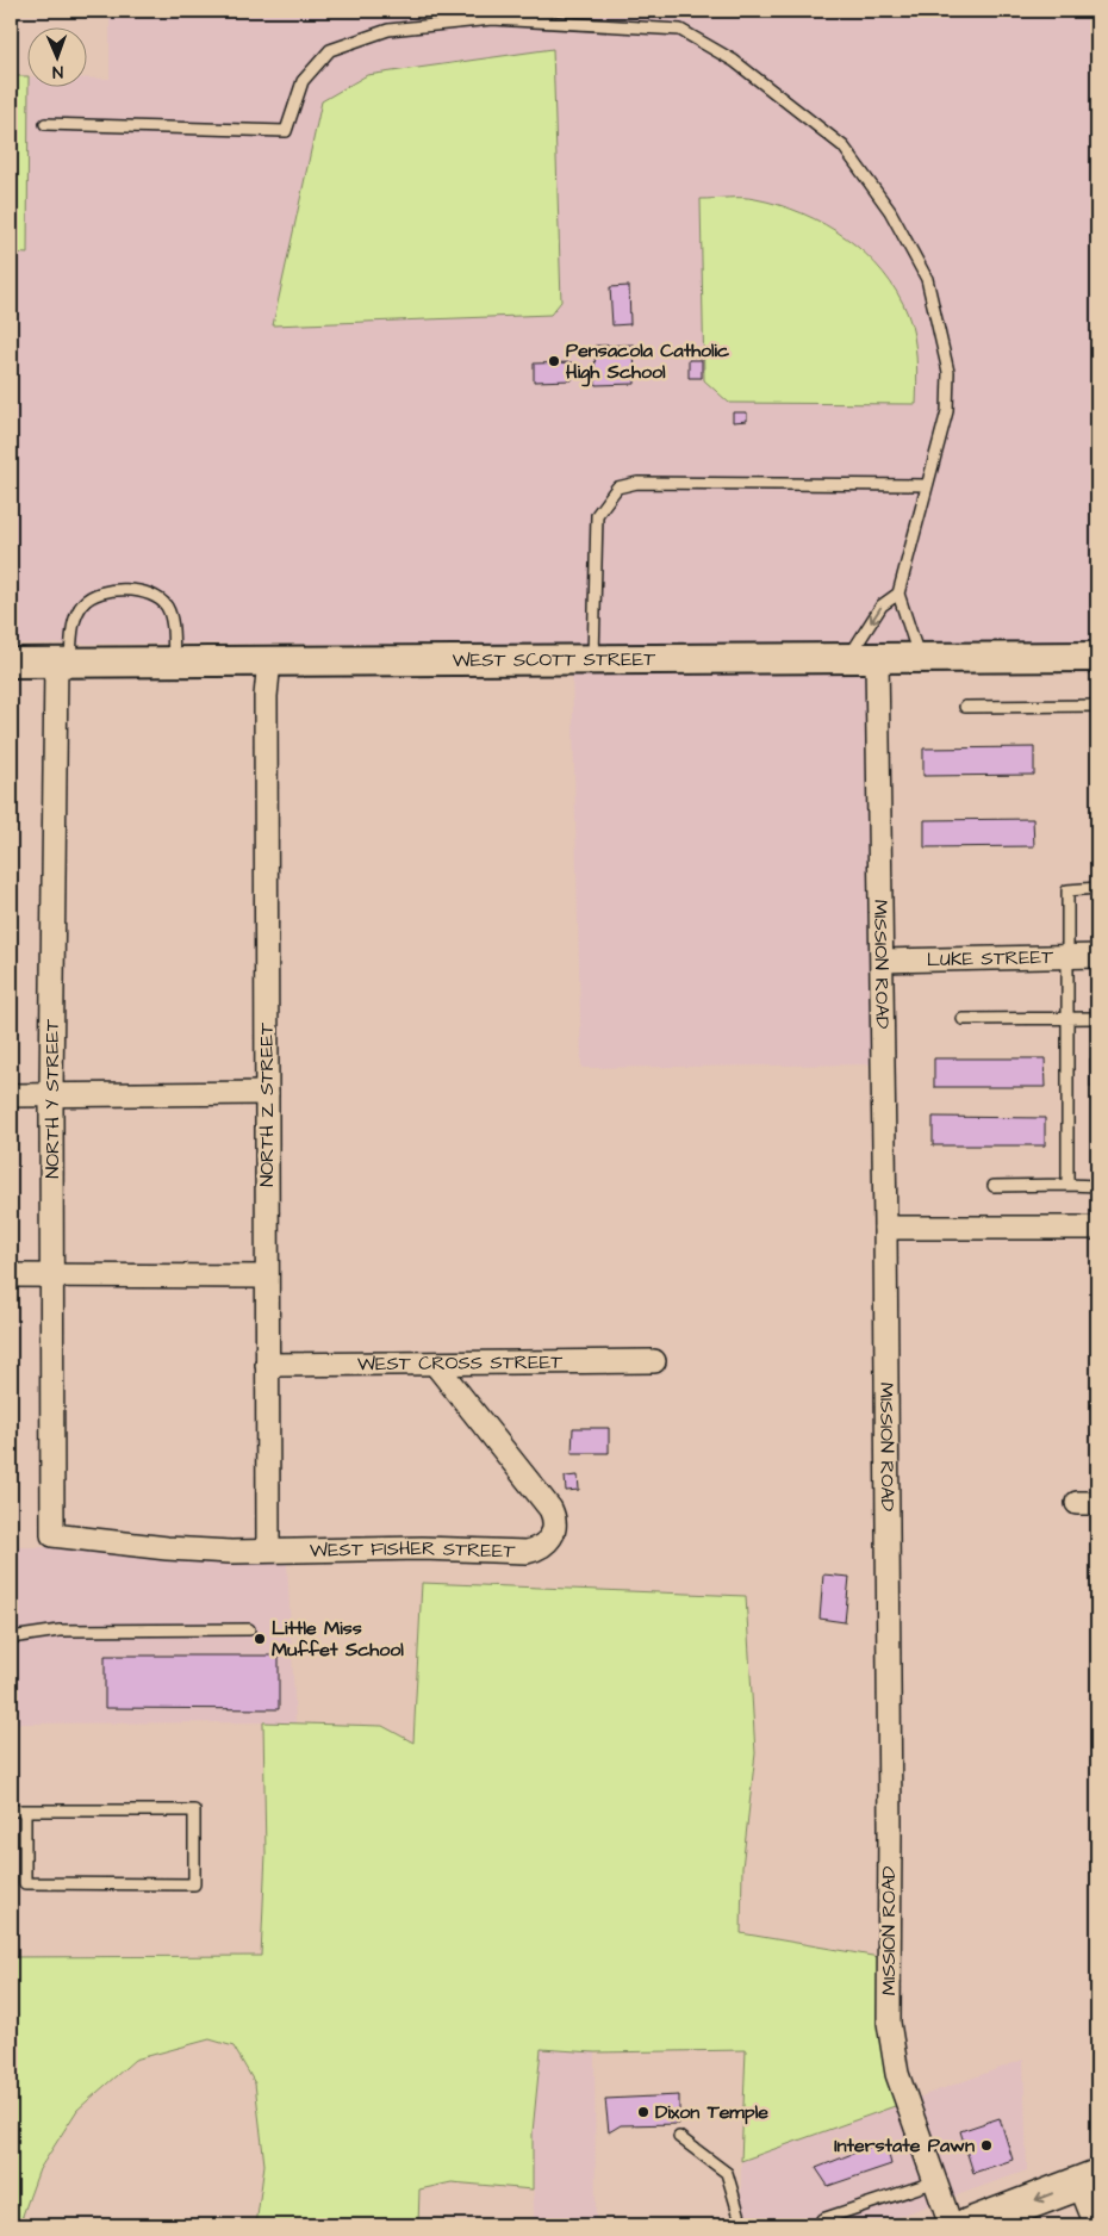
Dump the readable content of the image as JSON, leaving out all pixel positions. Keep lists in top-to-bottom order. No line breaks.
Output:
{"streets":{"street":["WEST SCOTT STREET","LUKE STREET","MISSION ROAD","NORTH Y STREET","NORTH Z STREET","WEST CROSS STREET","WEST FISHER STREET"]},"crossings":[["WEST SCOTT STREET","MISSION ROAD"],["WEST SCOTT STREET","NORTH Y STREET"],["WEST SCOTT STREET","NORTH Z STREET"],["LUKE STREET","MISSION ROAD"],["NORTH Y STREET","WEST FISHER STREET"],["NORTH Z STREET","WEST CROSS STREET"],["NORTH Z STREET","WEST FISHER STREET"],["WEST CROSS STREET","WEST FISHER STREET"]],"places":["Pensacola Catholic High School","Little Miss Muffet School","Dixon Temple","Interstate Pawn"],"north":"bottom"}
